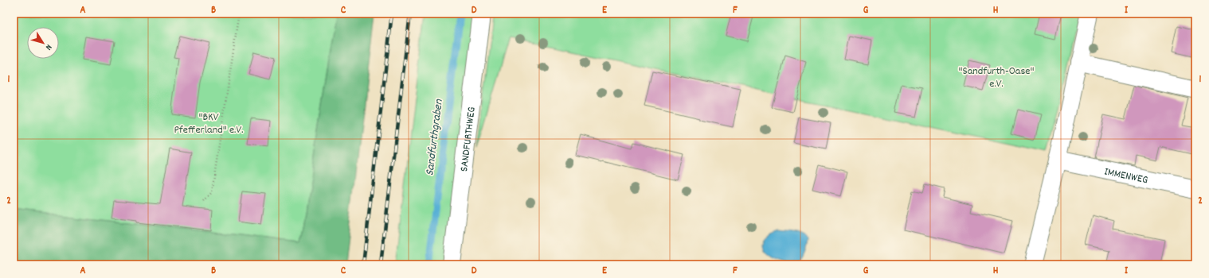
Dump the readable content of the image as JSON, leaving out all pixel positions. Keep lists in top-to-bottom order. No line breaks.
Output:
{"streets":{"street":["SANDFURTHWEG","IMMENWEG"]},"water":["Sandfurthgraben"],"parks":["\"Sandfurth-Oase\" e.V.","\"BKV Pfefferland\" e.V."],"north":"bottom right","grid":{"columns":["A","B","C","D","E","F","G","H","I"],"rows":["1","2"]}}
